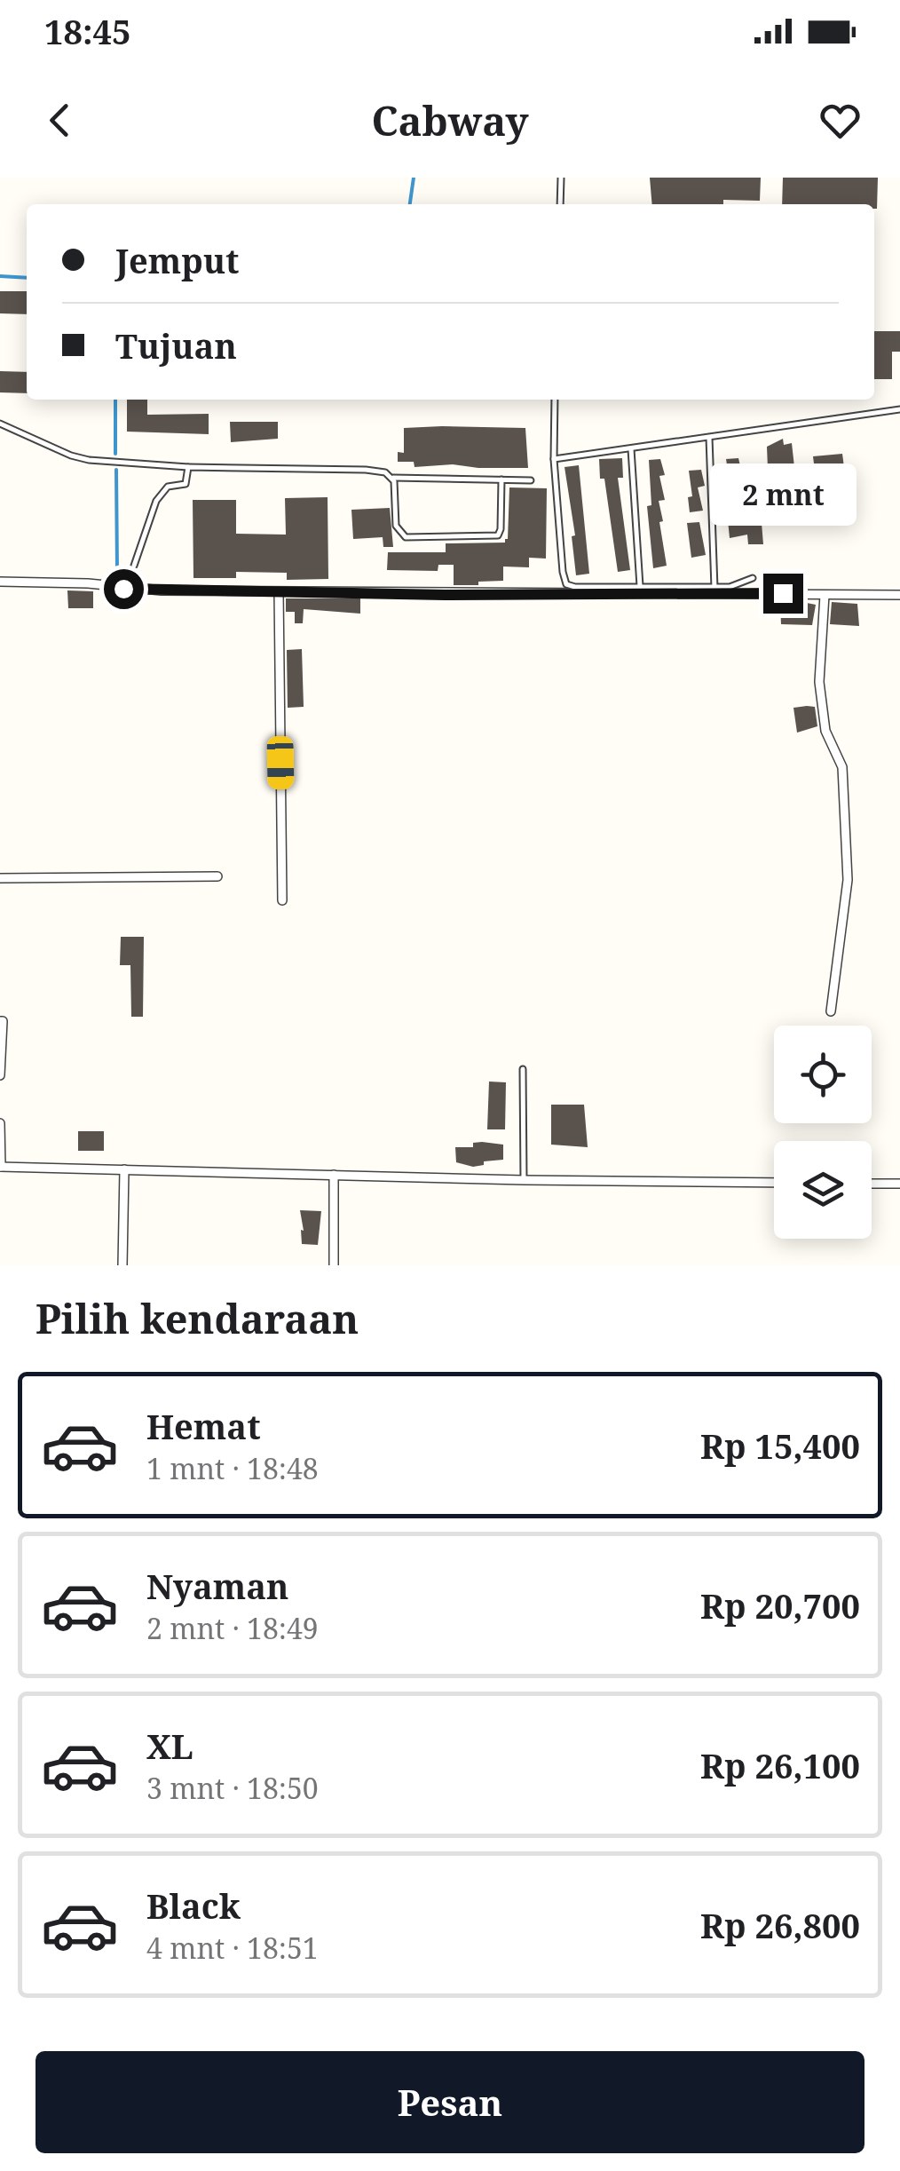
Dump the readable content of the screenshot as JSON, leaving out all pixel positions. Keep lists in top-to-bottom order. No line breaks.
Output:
{"page":{"status":"18:45","header":"Cabway","banner":["Jemput","Tujuan"],"bubble":"2 mnt","heading":"Pilih kendaraan","list":[{"name":"Hemat","note":"1 mnt · 18:48","value":"Rp 15,400"},{"name":"Nyaman","note":"2 mnt · 18:49","value":"Rp 20,700"},{"name":"XL","note":"3 mnt · 18:50","value":"Rp 26,100"},{"name":"Black","note":"4 mnt · 18:51","value":"Rp 26,800"}],"buttons":"Pesan"}}
